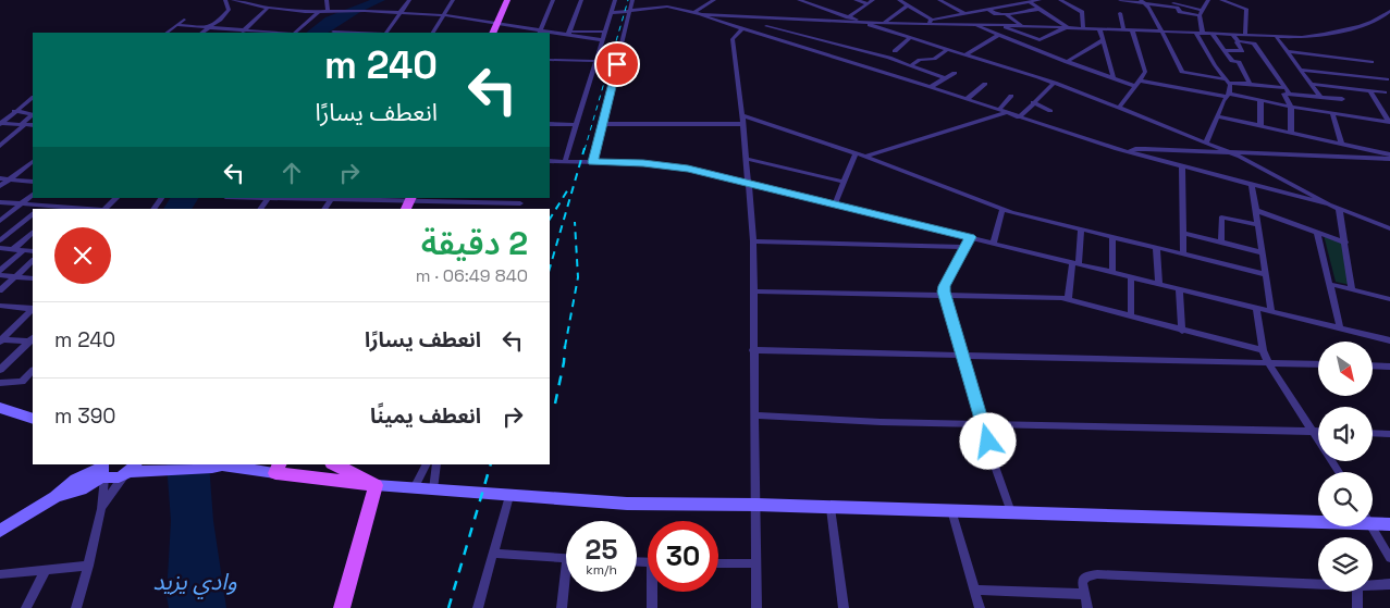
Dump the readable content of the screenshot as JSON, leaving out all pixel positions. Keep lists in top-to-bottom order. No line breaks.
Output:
{"water":["وادي يزيد"],"north":"bottom right","page":{"turn":["240 m","انعطف يسارًا"],"heading":["2 دقيقة","840 m · 06:49"],"list":[{"name":"انعطف يسارًا","value":"240 m"},{"name":"انعطف يمينًا","value":"390 m"}],"speed":"25 km/h","limit":"30"}}
